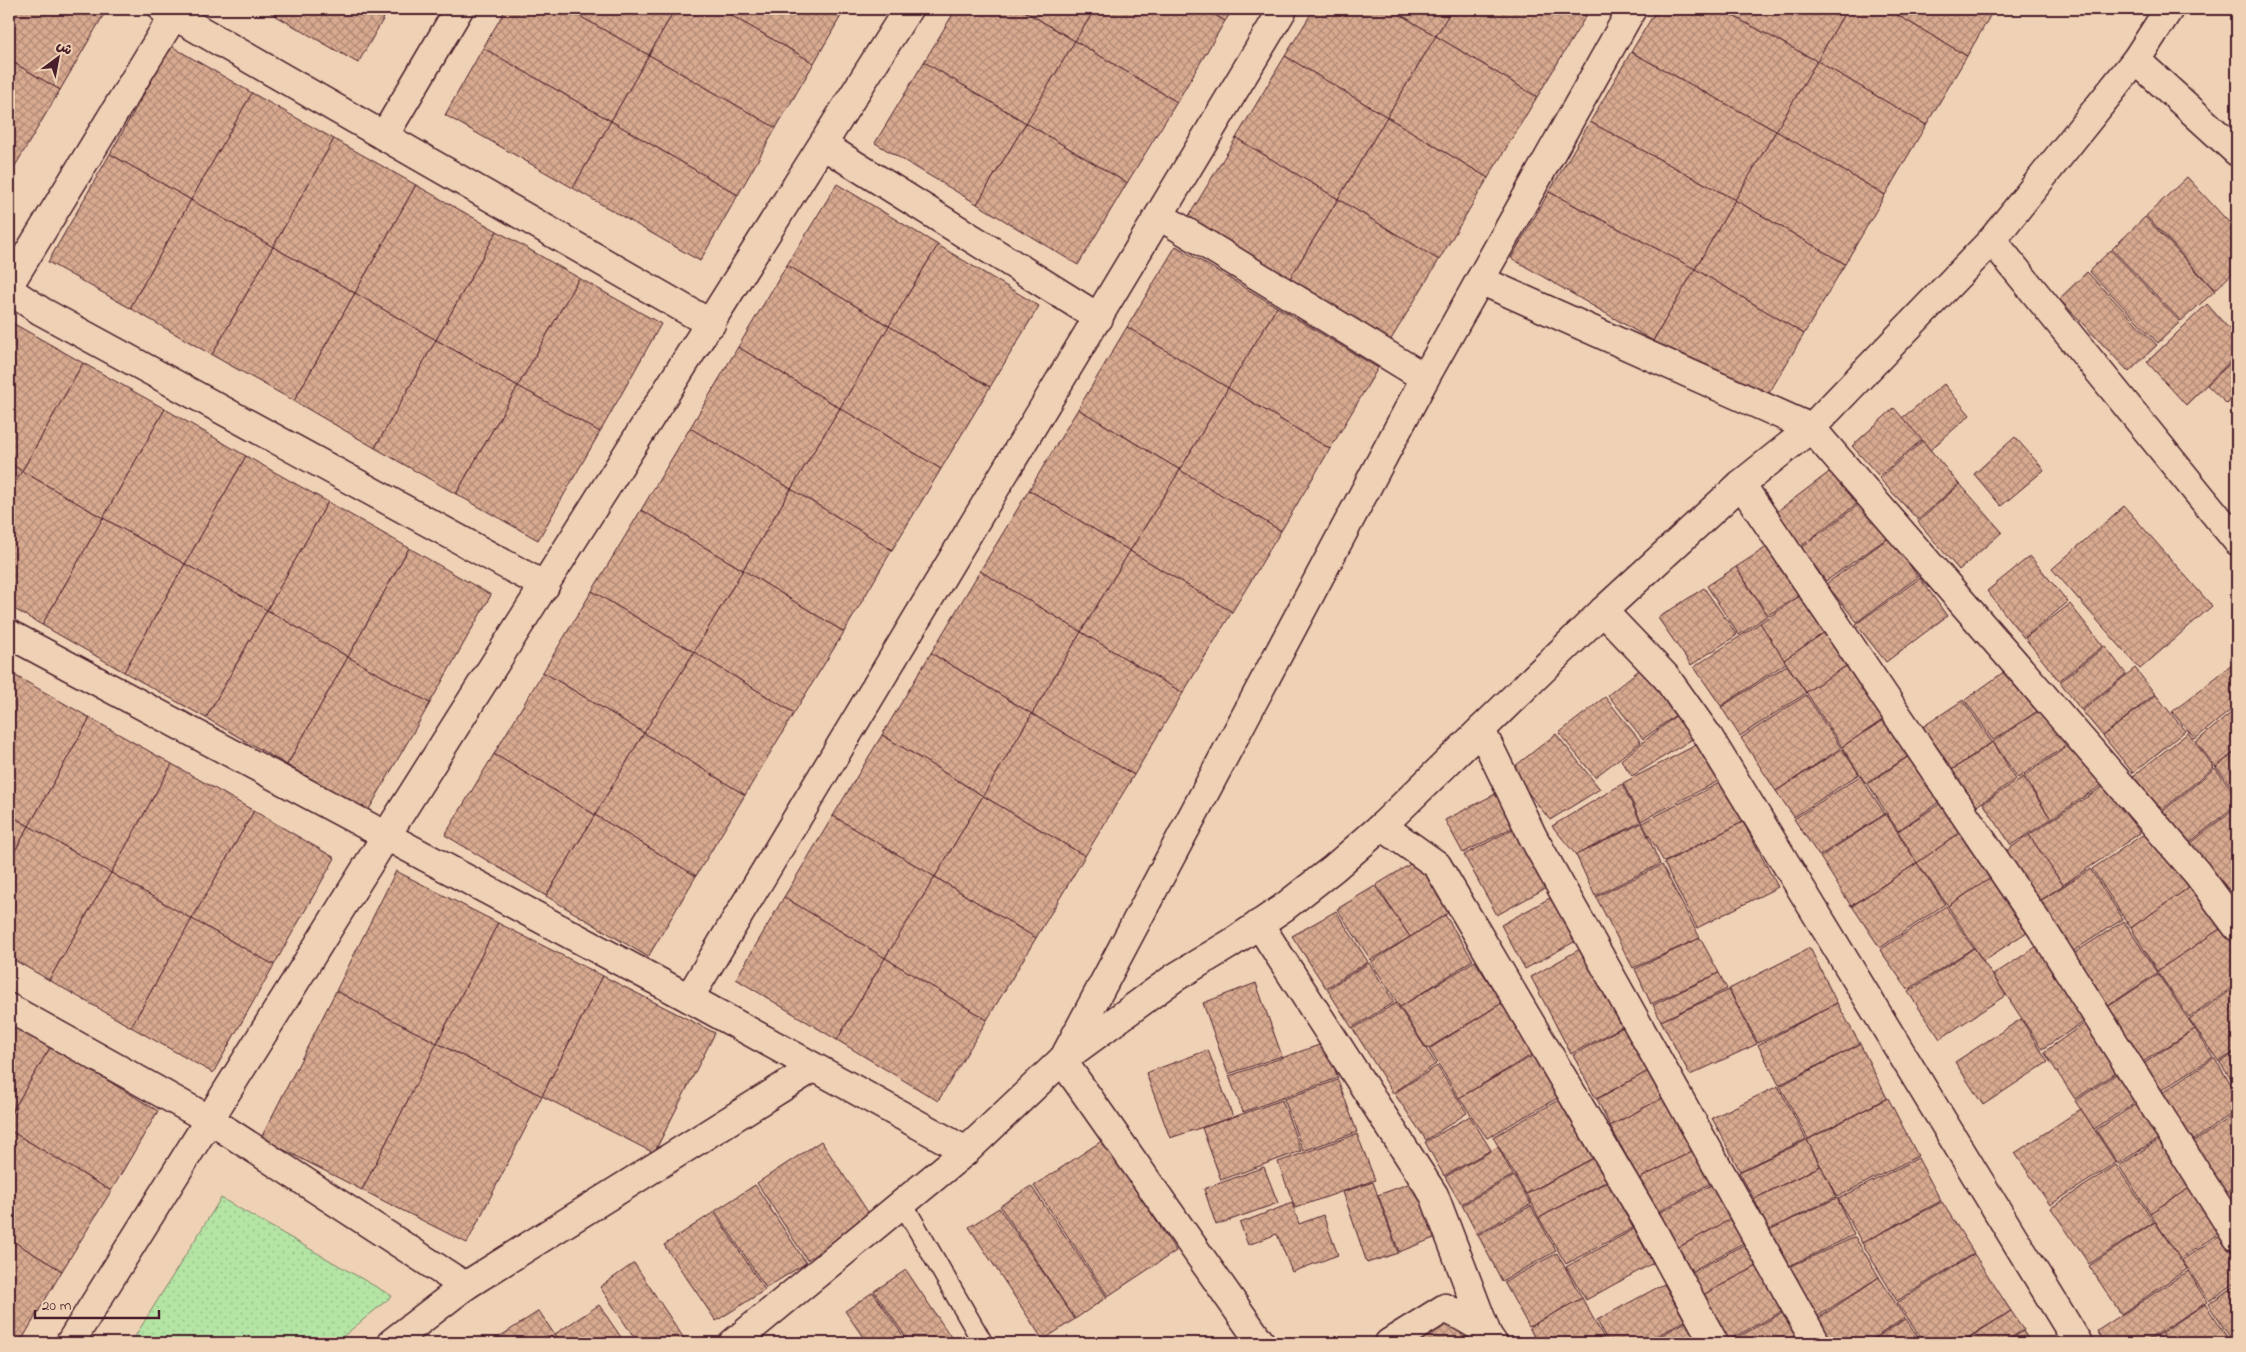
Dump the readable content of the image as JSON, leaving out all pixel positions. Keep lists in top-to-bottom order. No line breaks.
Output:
{"scale_bar":"20 m","north":"top right"}
